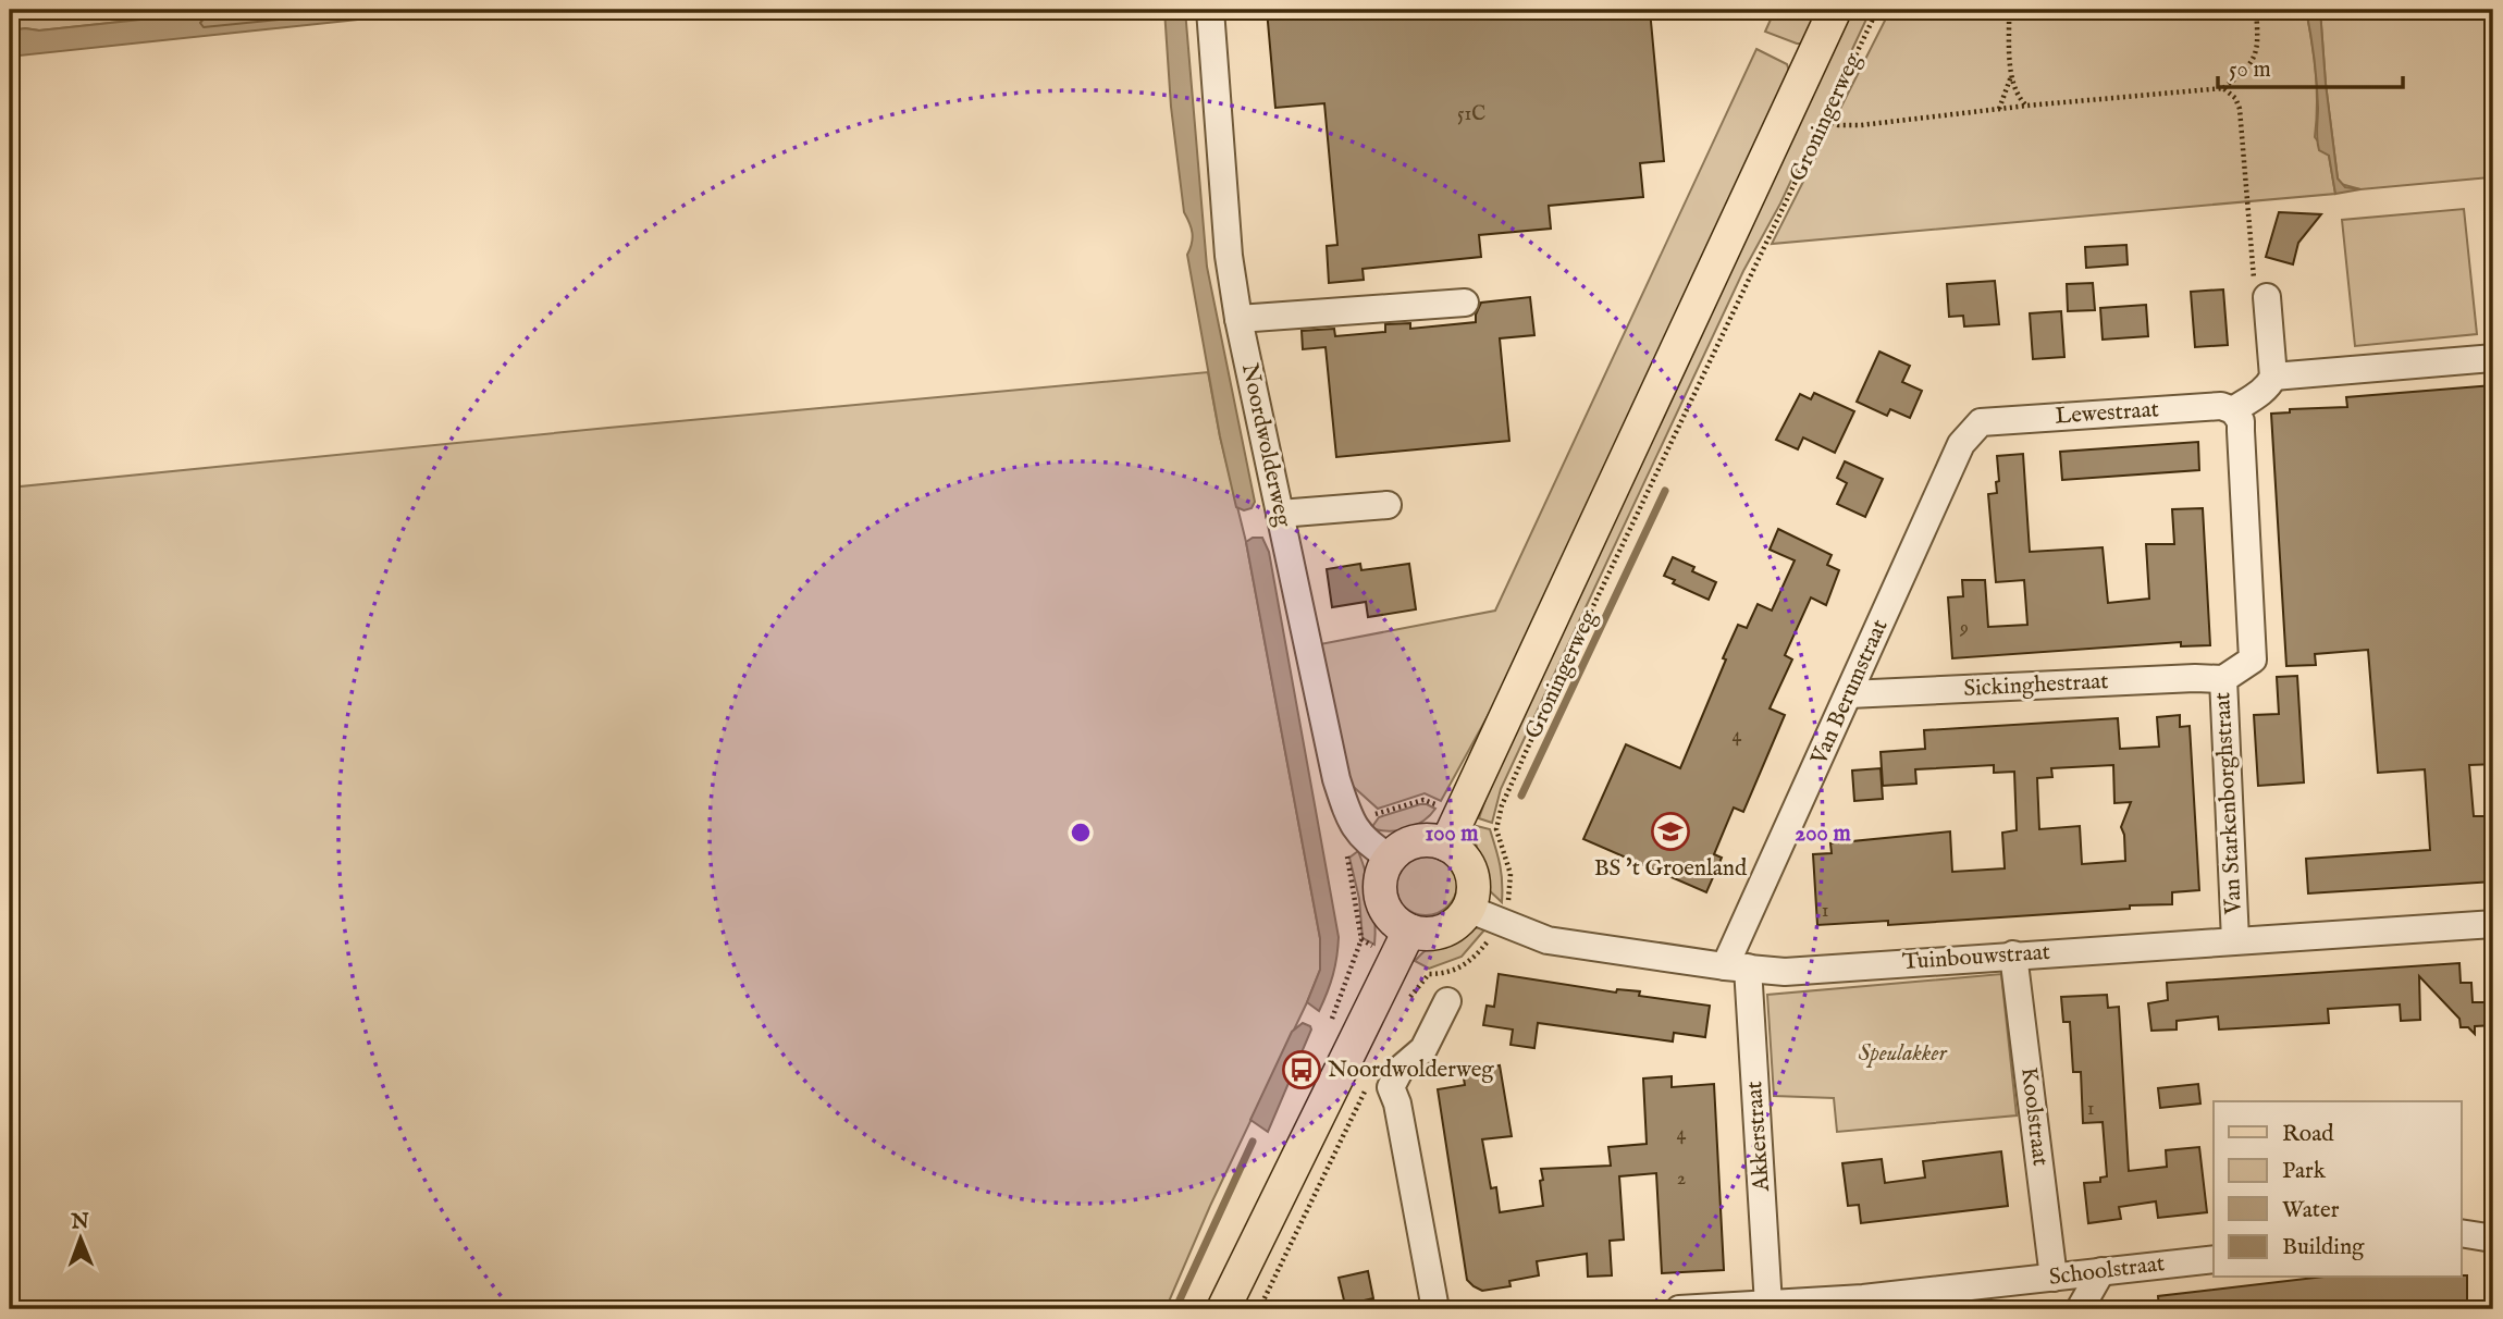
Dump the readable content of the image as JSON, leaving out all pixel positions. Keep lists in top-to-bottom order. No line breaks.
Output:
{"streets":{"main road":["Groningerweg"],"street":["Lewestraat","Noordwolderweg","Sickinghestraat","Van Berumstraat","Van Starkenborghstraat","Tuinbouwstraat","Koolstraat","Akkerstraat","Schoolstraat"]},"crossings":[["Groningerweg","Noordwolderweg"],["Groningerweg","Tuinbouwstraat"],["Lewestraat","Van Berumstraat"],["Lewestraat","Van Starkenborghstraat"],["Noordwolderweg","Tuinbouwstraat"],["Sickinghestraat","Van Berumstraat"],["Sickinghestraat","Van Starkenborghstraat"],["Van Berumstraat","Tuinbouwstraat"],["Van Berumstraat","Akkerstraat"],["Van Starkenborghstraat","Tuinbouwstraat"],["Tuinbouwstraat","Koolstraat"],["Tuinbouwstraat","Akkerstraat"],["Koolstraat","Schoolstraat"],["Akkerstraat","Schoolstraat"]],"parks":["Speulakker"],"places":{"school or university":["BS 't Groenland"],"bus stop":["Noordwolderweg"]},"house_numbers":["51C","9","4","1","1","4","2"],"legend":["Road","Park","Water","Building"],"scale_bar":"50 m","north":"top","rings":["100 m","200 m"]}
